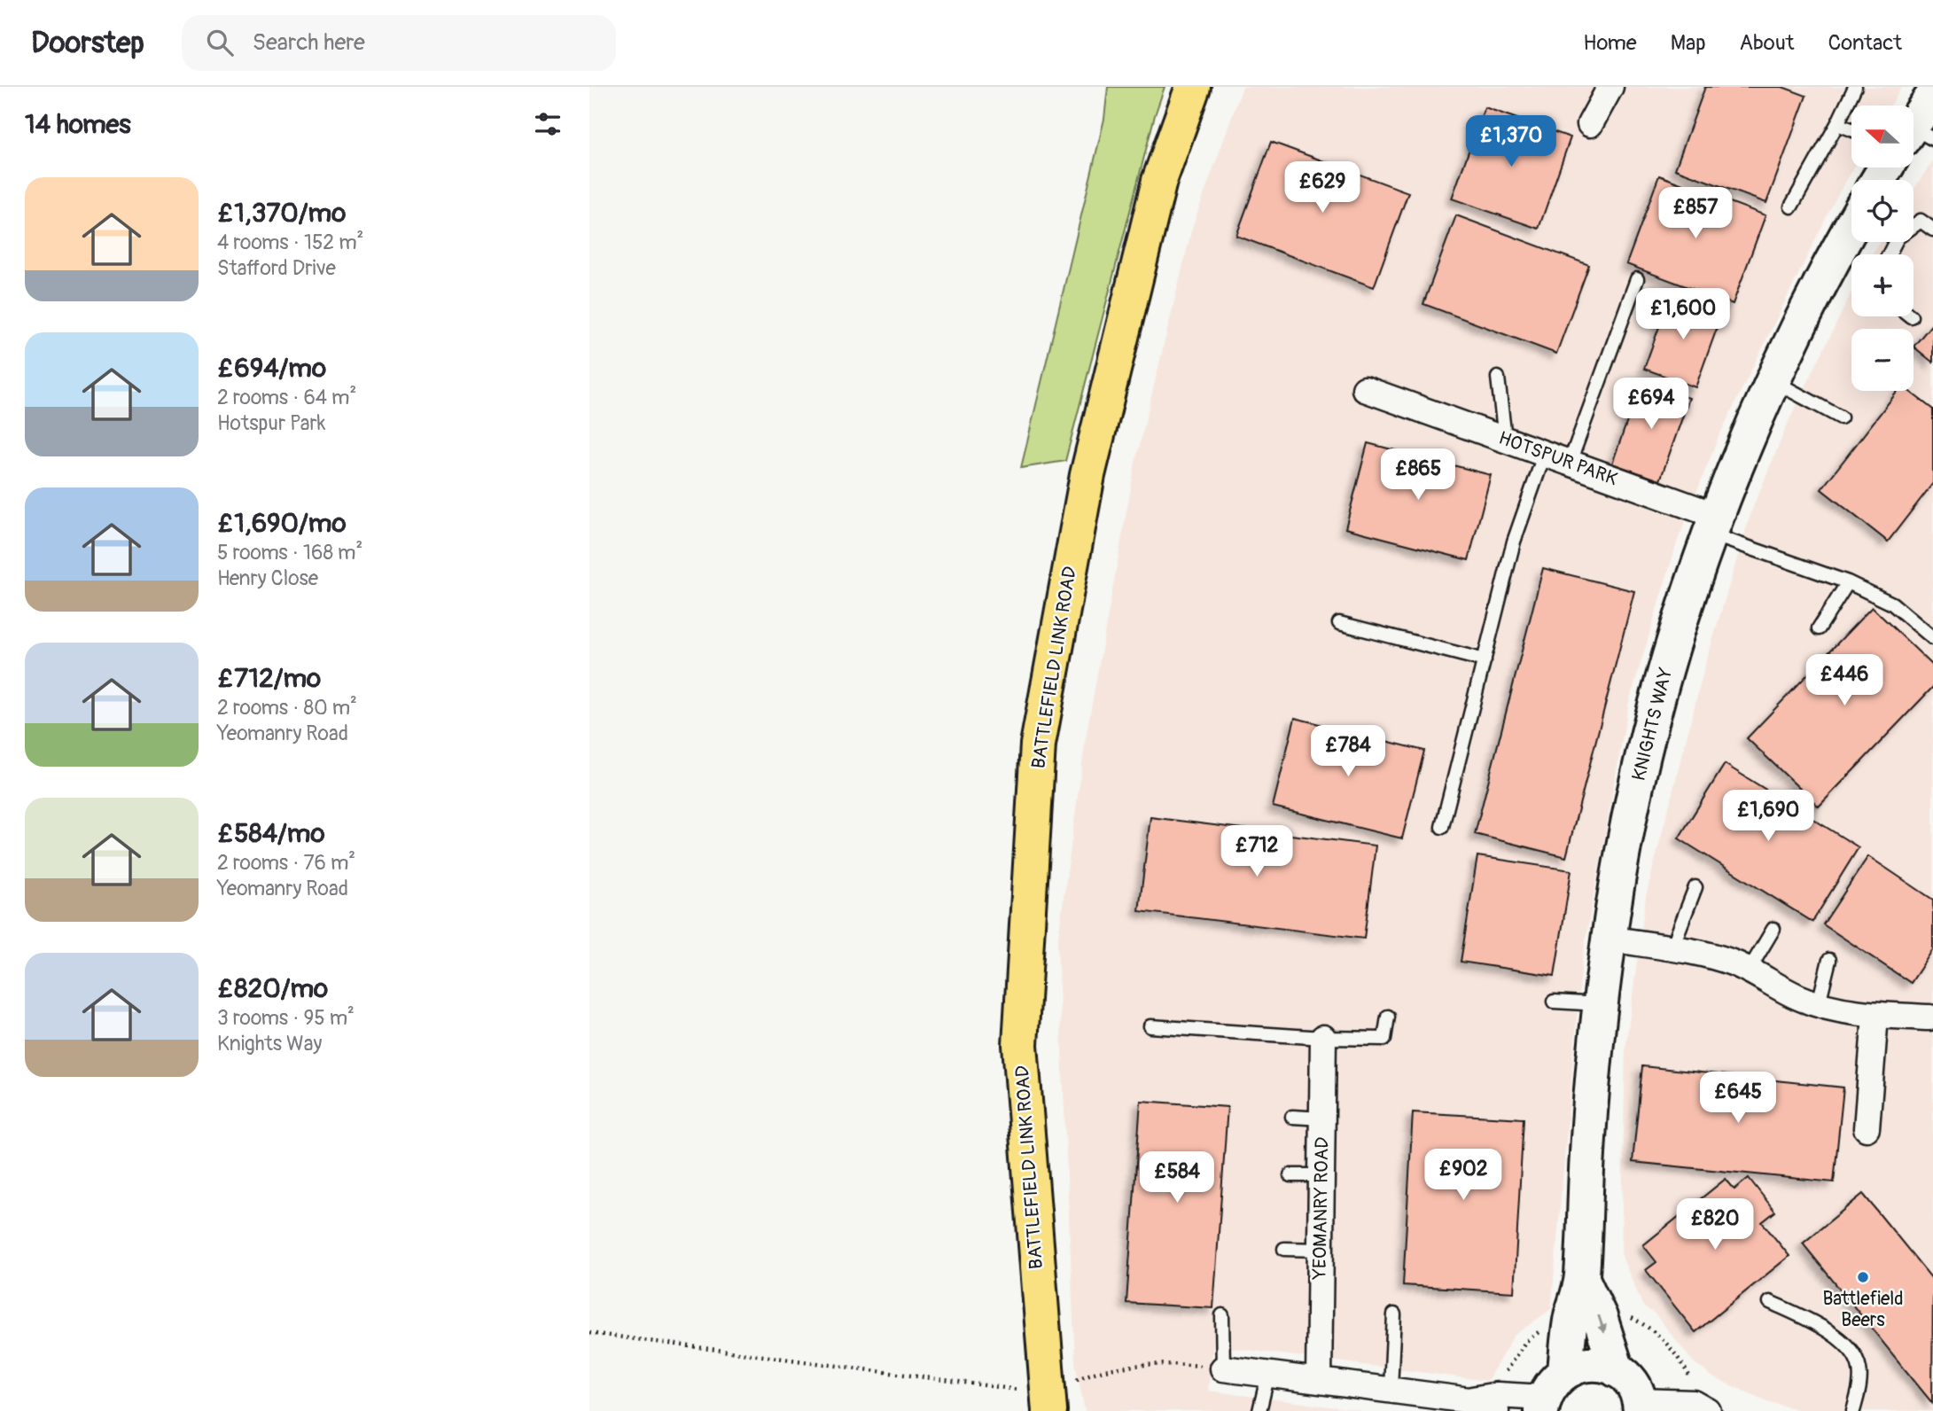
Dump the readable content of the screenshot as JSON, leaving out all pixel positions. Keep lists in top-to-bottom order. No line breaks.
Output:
{"streets":{"main road":["BATTLEFIELD LINK ROAD"],"street":["HOTSPUR PARK","KNIGHTS WAY","YEOMANRY ROAD"]},"crossings":[["HOTSPUR PARK","KNIGHTS WAY"]],"places":["Battlefield Beers"],"north":"left","page":{"header":"Doorstep","search":"Search here","nav":["Home","Map","About","Contact"],"heading":"14 homes","map_buttons":["+","−"],"price":["£1,370","£629","£857","£1,600","£694","£865","£446","£784","£1,690","£712","£645","£902","£584","£820"],"list":[{"name":"£1,370/mo","note":"4 rooms · 152 m² · Stafford Drive"},{"name":"£694/mo","note":"2 rooms · 64 m² · Hotspur Park"},{"name":"£1,690/mo","note":"5 rooms · 168 m² · Henry Close"},{"name":"£712/mo","note":"2 rooms · 80 m² · Yeomanry Road"},{"name":"£584/mo","note":"2 rooms · 76 m² · Yeomanry Road"},{"name":"£820/mo","note":"3 rooms · 95 m² · Knights Way"}]}}
